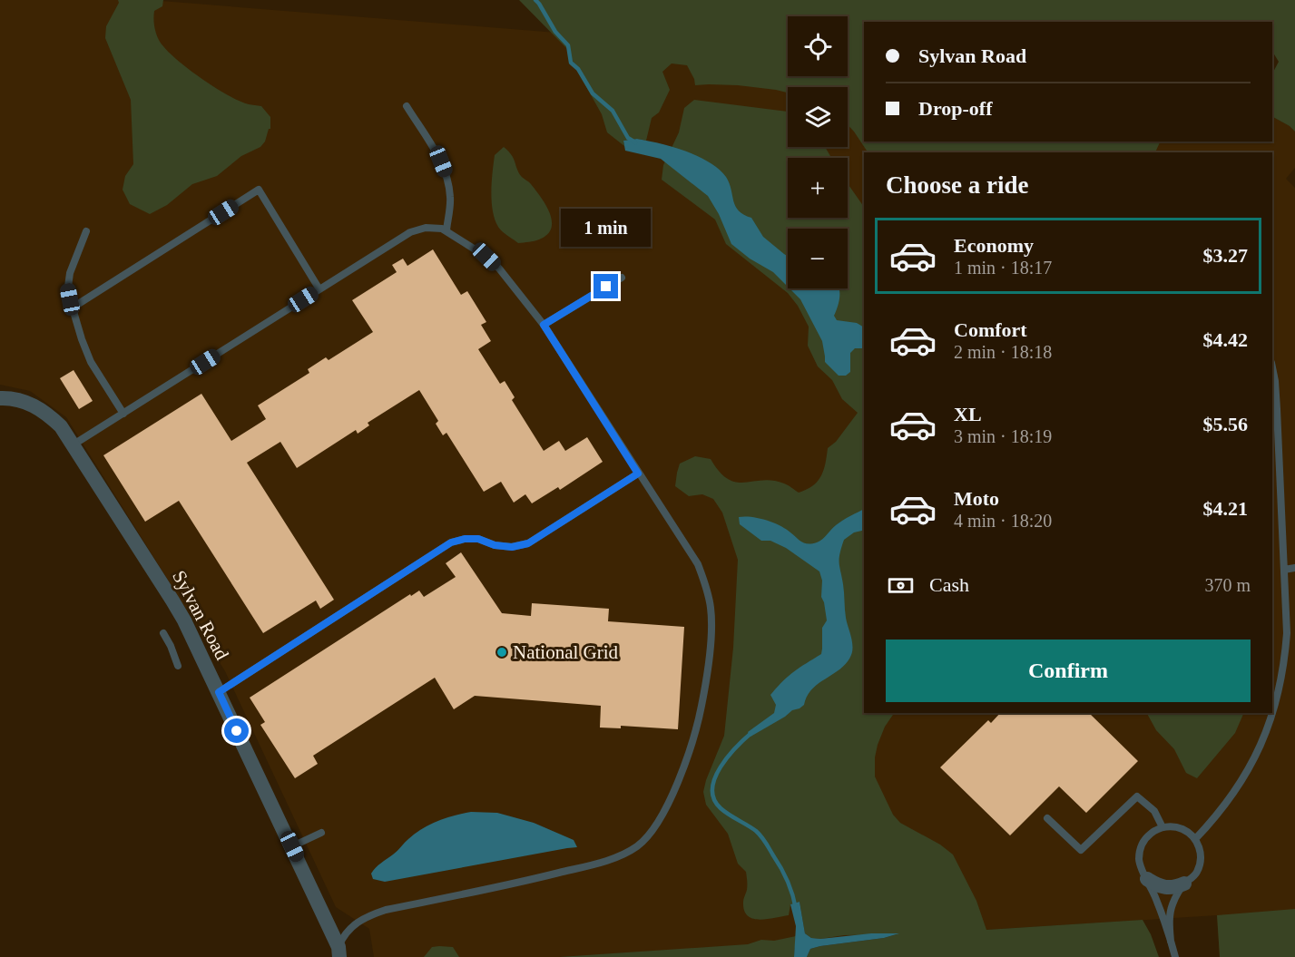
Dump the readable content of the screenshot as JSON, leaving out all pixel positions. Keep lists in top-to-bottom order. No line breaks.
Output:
{"streets":{"street":["Sylvan Road"]},"places":["National Grid"],"page":{"map_buttons":["+","−"],"banner":["Sylvan Road","Drop-off"],"heading":"Choose a ride","bubble":"1 min","list":[{"name":"Economy","note":"1 min · 18:17","value":"$3.27"},{"name":"Comfort","note":"2 min · 18:18","value":"$4.42"},{"name":"XL","note":"3 min · 18:19","value":"$5.56"},{"name":"Moto","note":"4 min · 18:20","value":"$4.21"}],"pay":["Cash","370 m"],"buttons":"Confirm"}}
